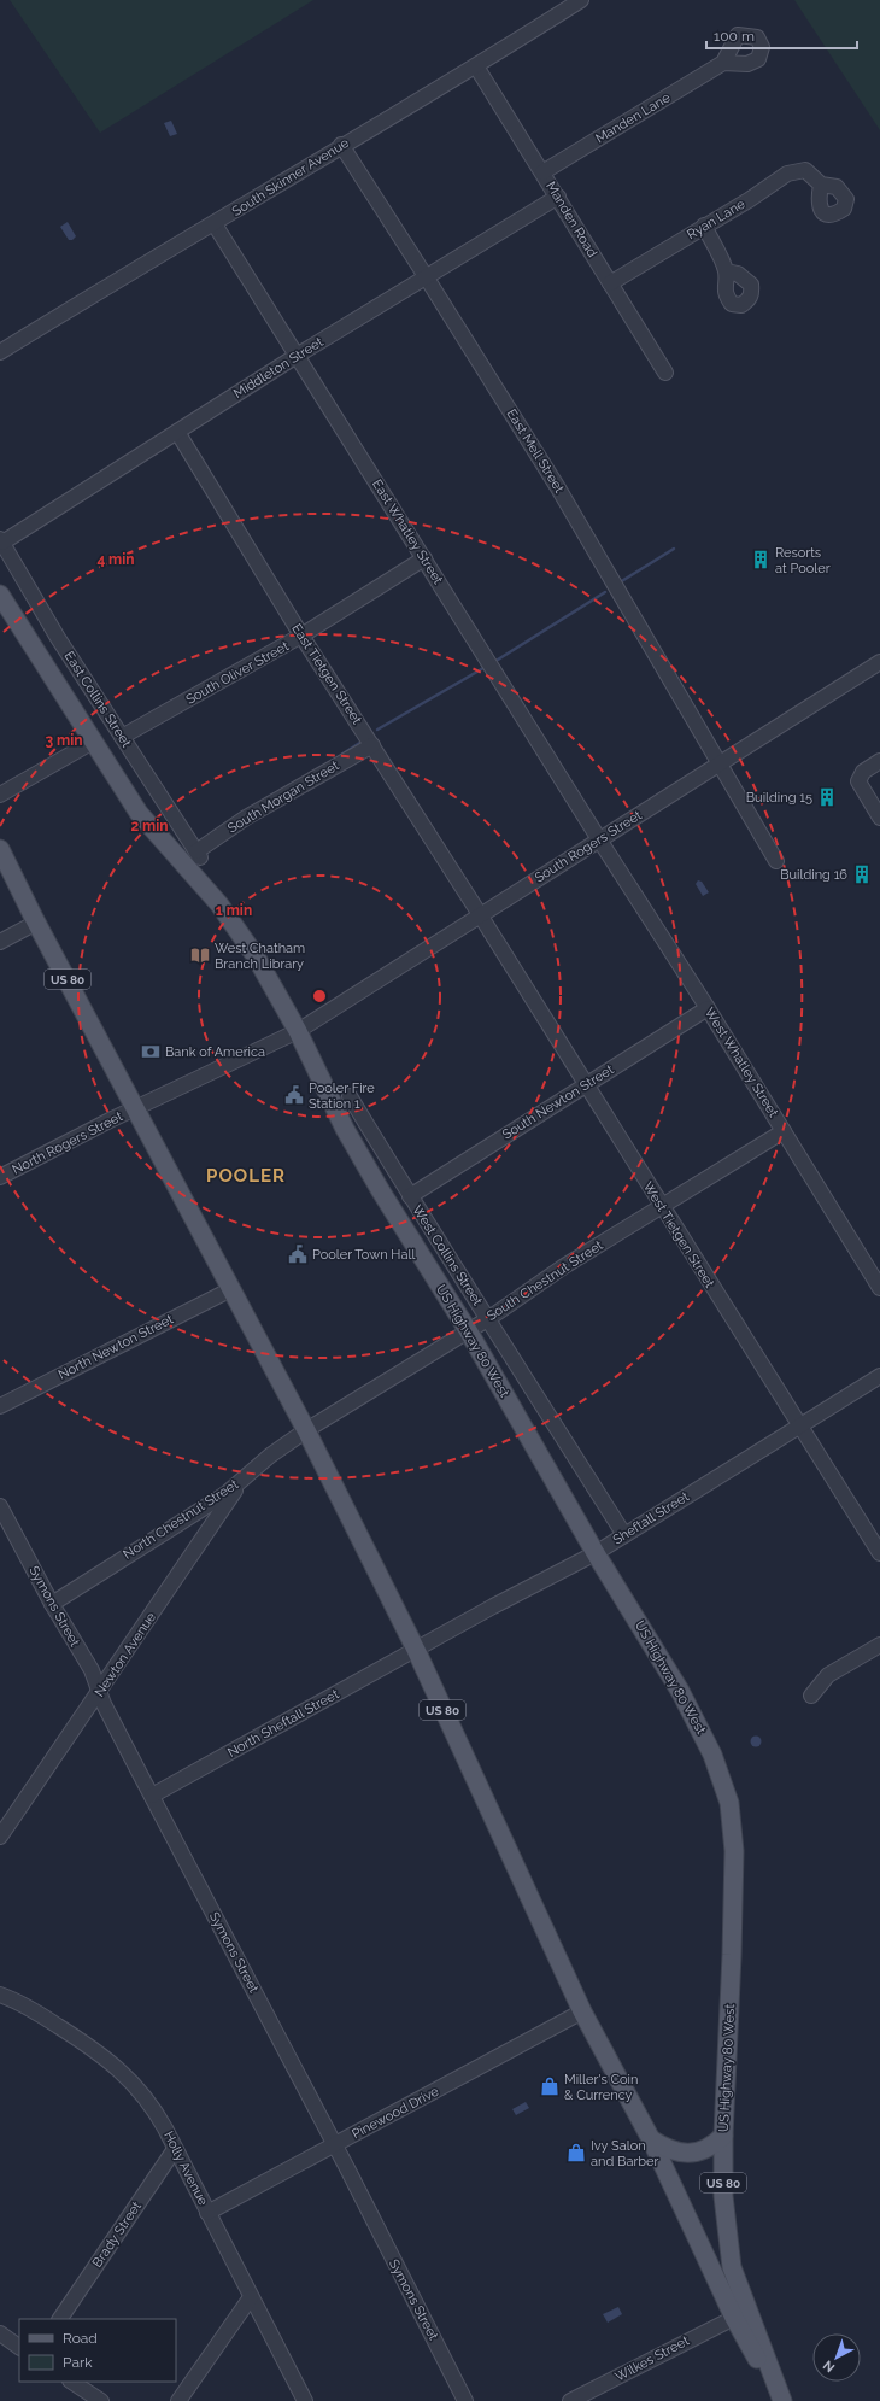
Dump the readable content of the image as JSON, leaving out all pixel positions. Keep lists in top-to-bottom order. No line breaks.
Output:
{"streets":{"main road":["US 80","US Highway 80 West"],"street":["Manden Lane","South Skinner Avenue","Manden Road","Ryan Lane","Middleton Street","East Mell Street","East Whatley Street","South Oliver Street","East Tietgen Street","East Collins Street","South Morgan Street","South Rogers Street","West Whatley Street","South Newton Street","North Rogers Street","West Tietgen Street","West Collins Street","South Chestnut Street","North Newton Street","Sheftall Street","North Chestnut Street","Symons Street","Newton Avenue","North Sheftall Street","Pinewood Drive","Holly Avenue","Brady Street","Wilkes Street"]},"crossings":[["Manden Lane","Manden Road"],["South Skinner Avenue","Manden Road"],["South Skinner Avenue","East Mell Street"],["South Skinner Avenue","East Whatley Street"],["Manden Road","Ryan Lane"],["Manden Road","Middleton Street"],["Middleton Street","East Mell Street"],["Middleton Street","East Whatley Street"],["Middleton Street","East Tietgen Street"],["Middleton Street","East Collins Street"],["East Mell Street","South Rogers Street"],["East Whatley Street","South Oliver Street"],["East Whatley Street","South Rogers Street"],["East Whatley Street","West Whatley Street"],["South Oliver Street","East Tietgen Street"],["South Oliver Street","East Collins Street"],["East Tietgen Street","South Morgan Street"],["East Tietgen Street","South Rogers Street"],["East Tietgen Street","West Tietgen Street"],["East Collins Street","South Morgan Street"],["South Rogers Street","US 80"],["South Rogers Street","West Whatley Street"],["South Rogers Street","North Rogers Street"],["South Rogers Street","West Tietgen Street"],["South Rogers Street","US Highway 80 West"],["US 80","North Rogers Street"],["US 80","US Highway 80 West"],["West Whatley Street","South Newton Street"],["West Whatley Street","South Chestnut Street"],["South Newton Street","West Tietgen Street"],["South Newton Street","West Collins Street"],["North Rogers Street","US Highway 80 West"],["West Tietgen Street","South Chestnut Street"],["West Tietgen Street","Sheftall Street"],["West Collins Street","South Chestnut Street"],["West Collins Street","Sheftall Street"],["South Chestnut Street","US Highway 80 West"],["South Chestnut Street","North Chestnut Street"],["US Highway 80 West","North Newton Street"],["US Highway 80 West","Sheftall Street"],["US Highway 80 West","North Chestnut Street"],["US Highway 80 West","North Sheftall Street"],["US Highway 80 West","Pinewood Drive"],["US Highway 80 West","Wilkes Street"],["Sheftall Street","North Sheftall Street"],["North Chestnut Street","Symons Street"],["North Chestnut Street","Newton Avenue"],["Symons Street","Newton Avenue"],["Symons Street","North Sheftall Street"],["Symons Street","Pinewood Drive"],["Pinewood Drive","Holly Avenue"],["Holly Avenue","Brady Street"]],"districts":["POOLER"],"places":{"building":["Resorts at Pooler","Building 15","Building 16"],"library":["West Chatham Branch Library"],"bank":["Bank of America"],"public building":["Pooler Fire Station 1","Pooler Town Hall"],"shop":["Miller's Coin & Currency","Ivy Salon and Barber"]},"legend":["Road","Park"],"scale_bar":"100 m","north":"bottom left","rings":["4 min","3 min","2 min","1 min"]}
